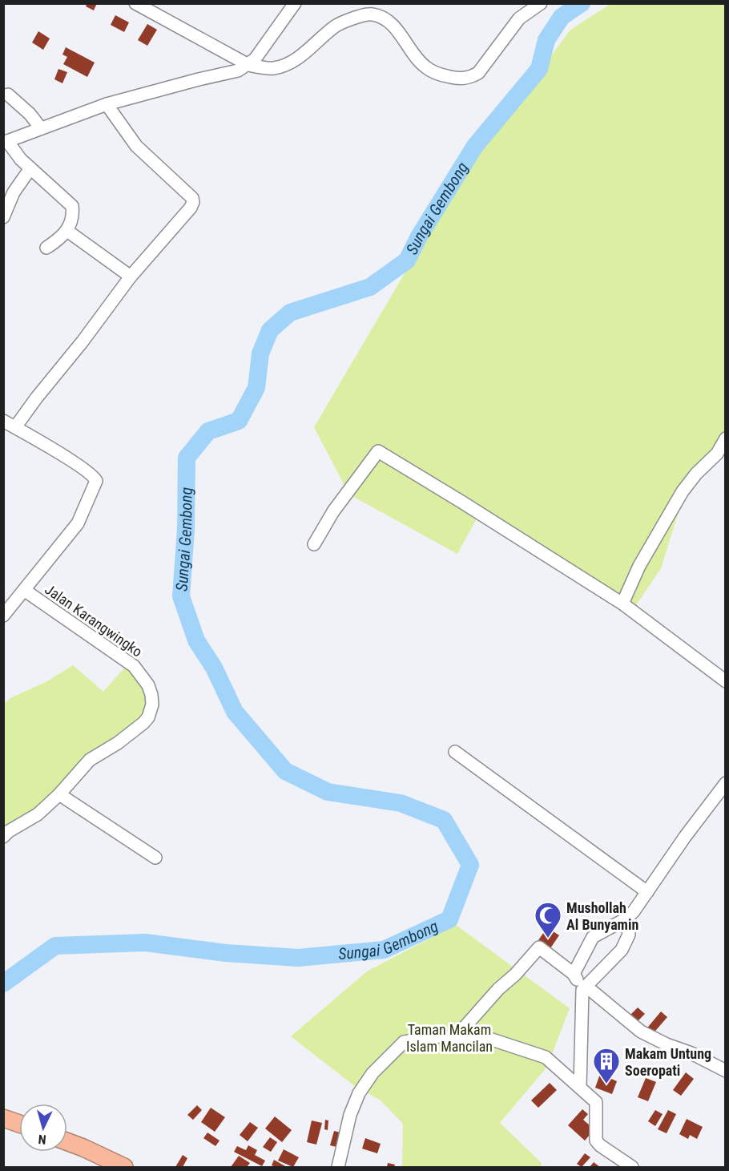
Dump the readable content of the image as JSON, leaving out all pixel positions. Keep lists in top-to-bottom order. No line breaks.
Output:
{"streets":{"street":["Jalan Karangwingko"]},"water":["Sungai Gembong"],"parks":["Taman Makam Islam Mancilan"],"places":{"mosque":["Mushollah Al Bunyamin"],"building":["Makam Untung Soeropati"]},"north":"bottom"}
